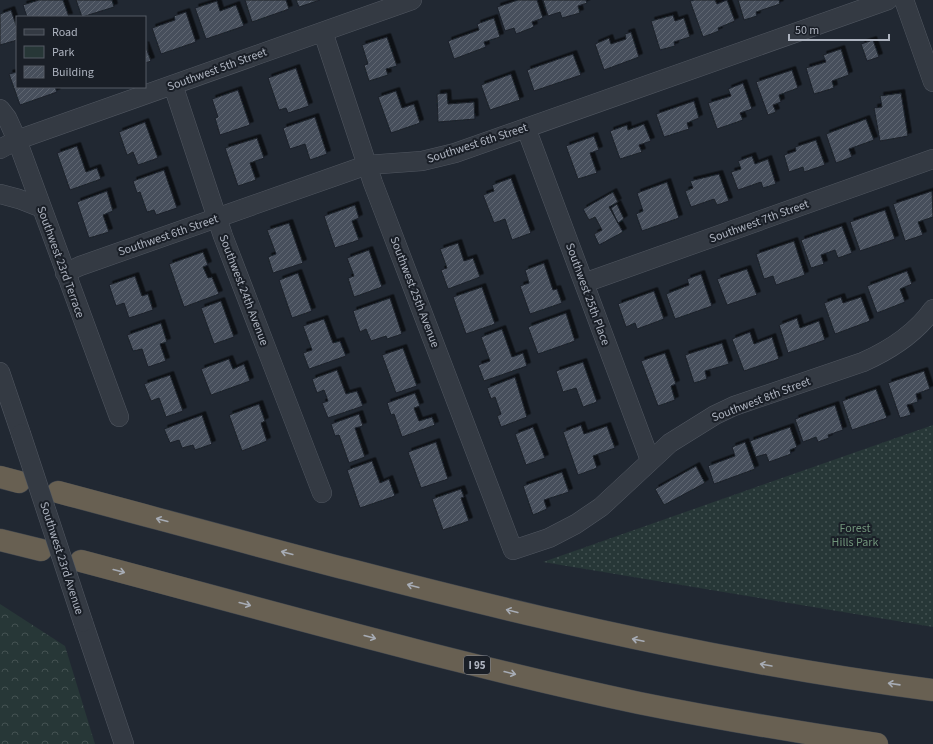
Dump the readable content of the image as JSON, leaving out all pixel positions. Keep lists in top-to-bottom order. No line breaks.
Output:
{"streets":{"highway":["I 95"],"street":["Southwest 5th Street","Southwest 6th Street","Southwest 7th Street","Southwest 23rd Terrace","Southwest 24th Avenue","Southwest 25th Avenue","Southwest 25th Place","Southwest 8th Street","Southwest 23rd Avenue"]},"crossings":[["Southwest 5th Street","Southwest 23rd Terrace"],["Southwest 5th Street","Southwest 24th Avenue"],["Southwest 5th Street","Southwest 25th Avenue"],["Southwest 6th Street","Southwest 23rd Terrace"],["Southwest 6th Street","Southwest 24th Avenue"],["Southwest 6th Street","Southwest 25th Avenue"],["Southwest 6th Street","Southwest 25th Place"],["Southwest 7th Street","Southwest 25th Place"],["Southwest 25th Avenue","Southwest 8th Street"],["Southwest 25th Place","Southwest 8th Street"]],"parks":["Forest Hills Park"],"legend":["Road","Park","Building"],"scale_bar":"50 m"}
